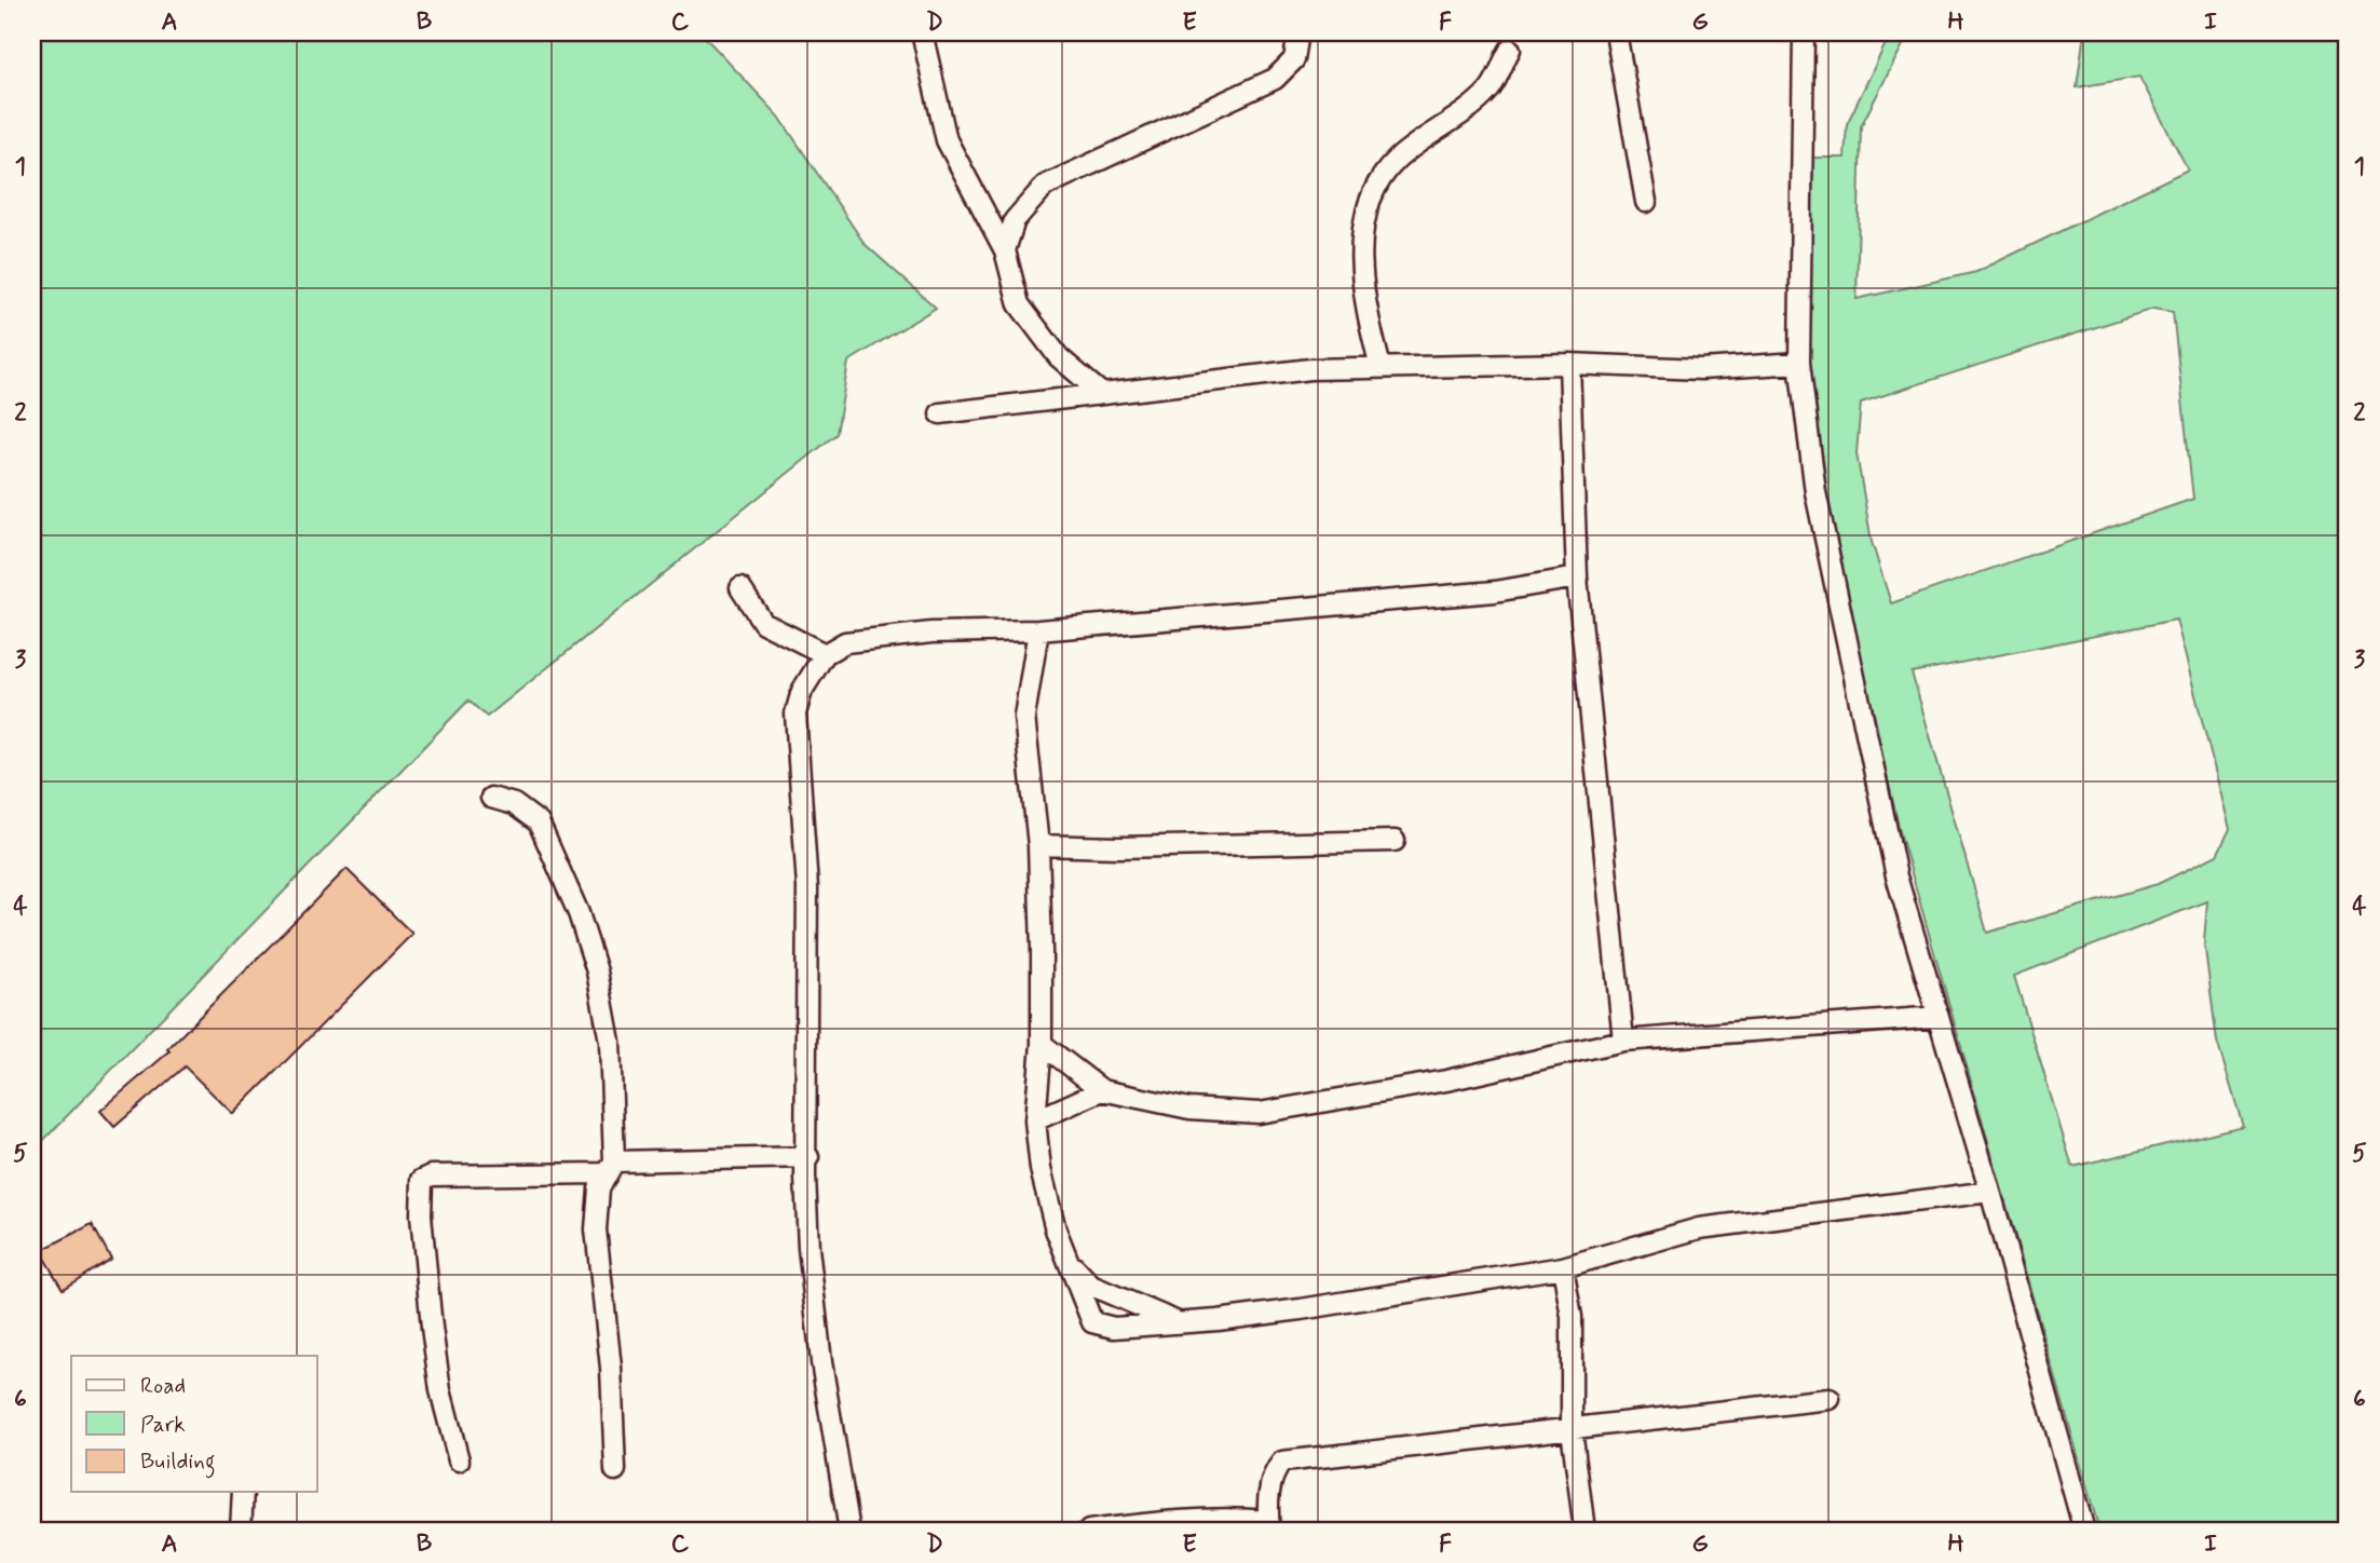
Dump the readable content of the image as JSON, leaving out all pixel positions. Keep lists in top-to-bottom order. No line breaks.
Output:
{"legend":["Road","Park","Building"],"grid":{"columns":["A","B","C","D","E","F","G","H","I"],"rows":["1","2","3","4","5","6"]}}
